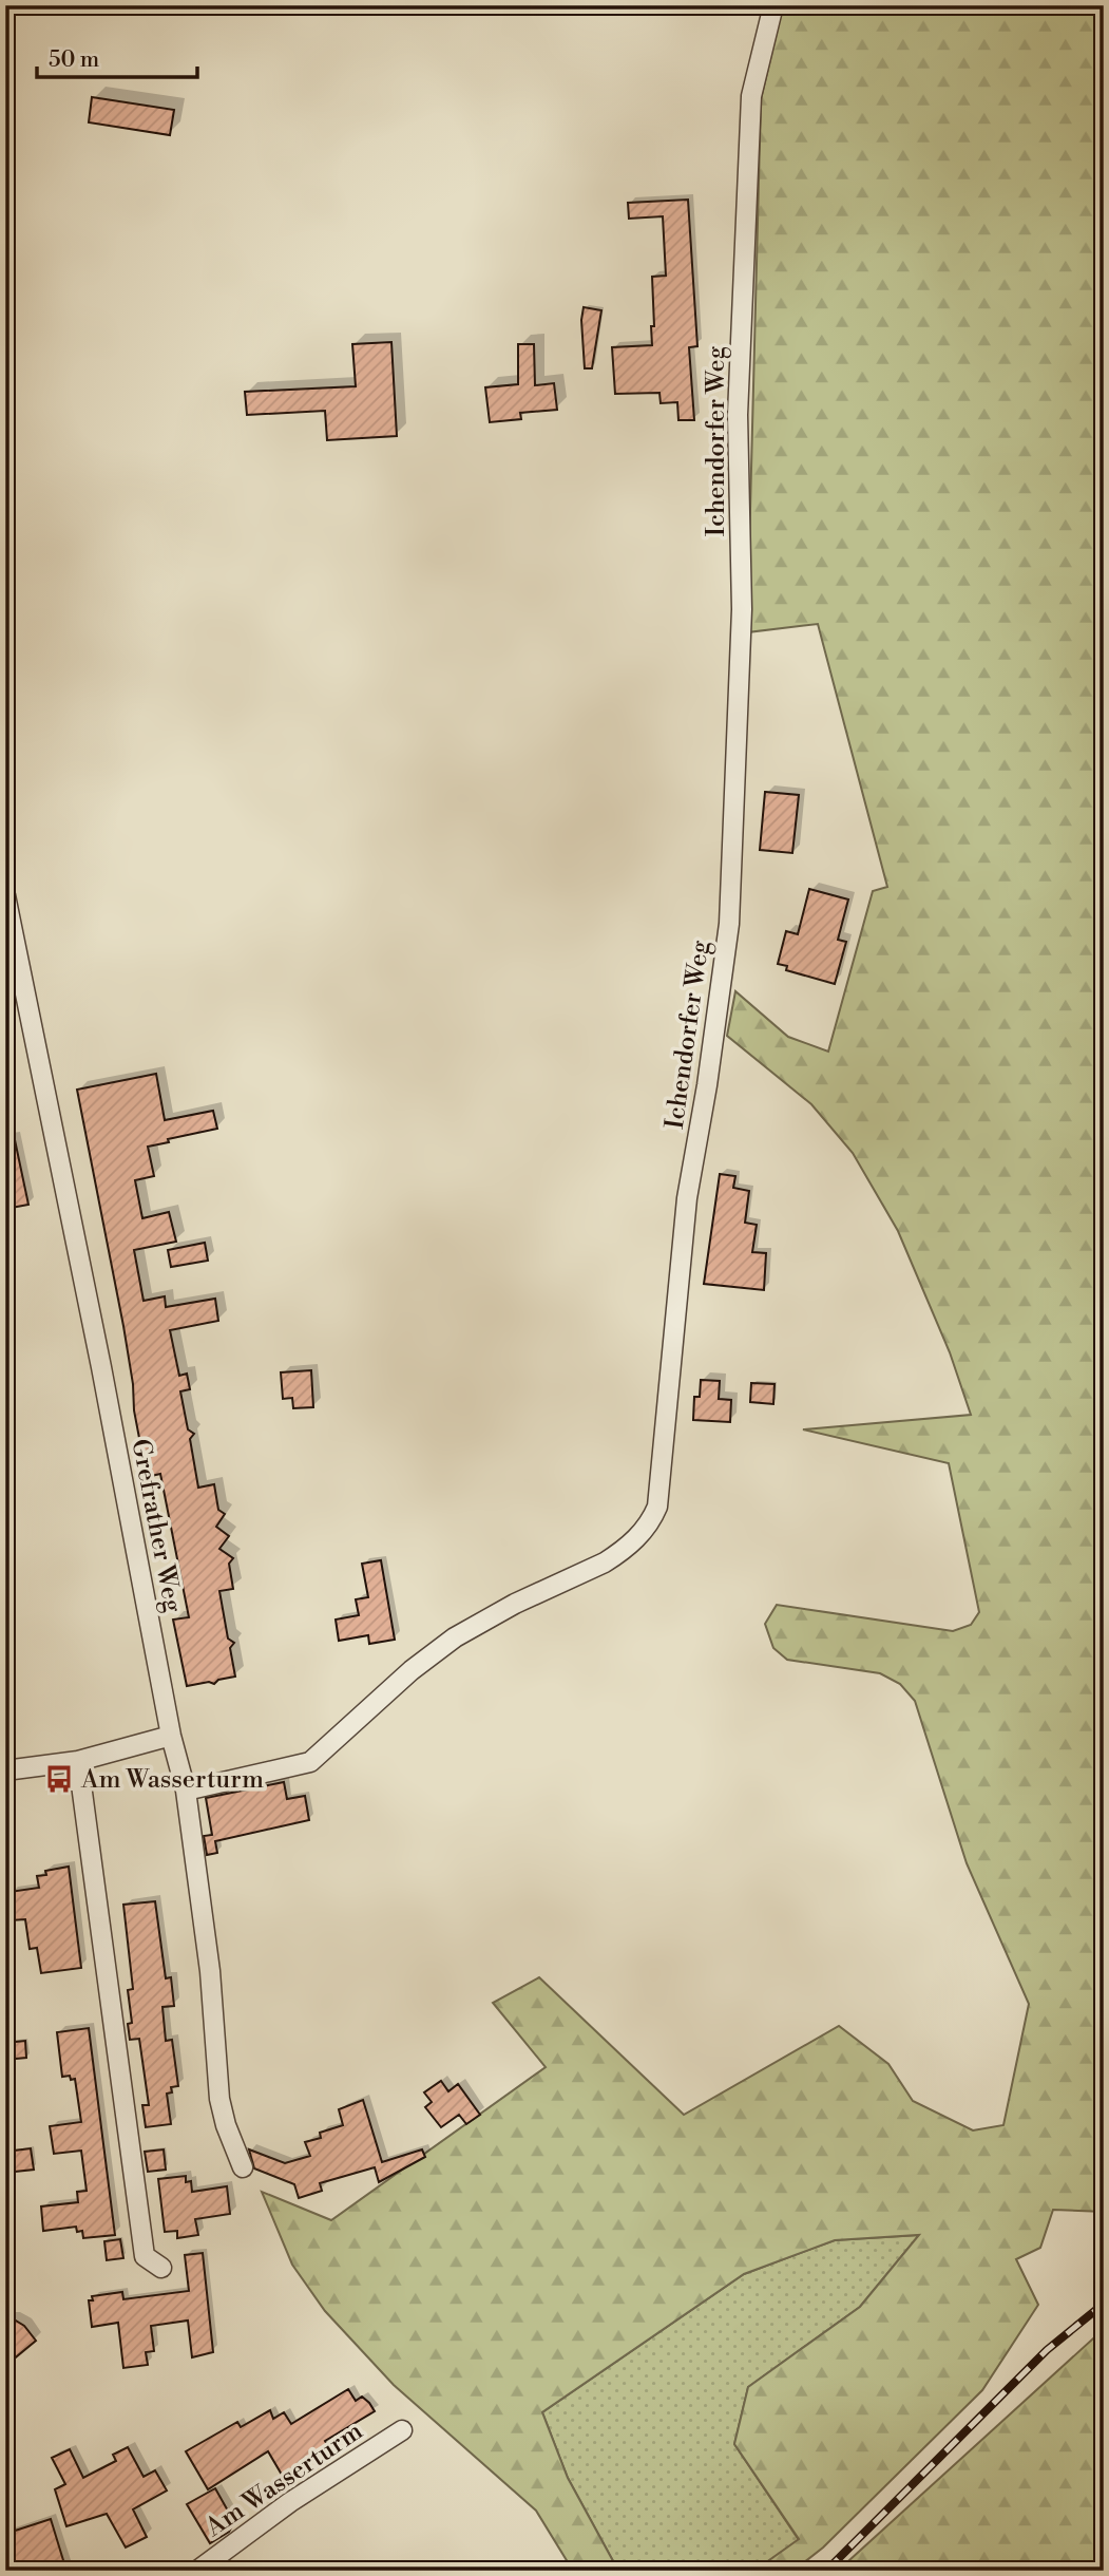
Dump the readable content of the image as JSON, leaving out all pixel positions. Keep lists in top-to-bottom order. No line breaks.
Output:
{"streets":{"street":["Ichendorfer Weg","Grefrather Weg","Am Wasserturm"]},"crossings":[["Ichendorfer Weg","Grefrather Weg"]],"places":{"bus stop":["Am Wasserturm"]},"scale_bar":"50 m"}
